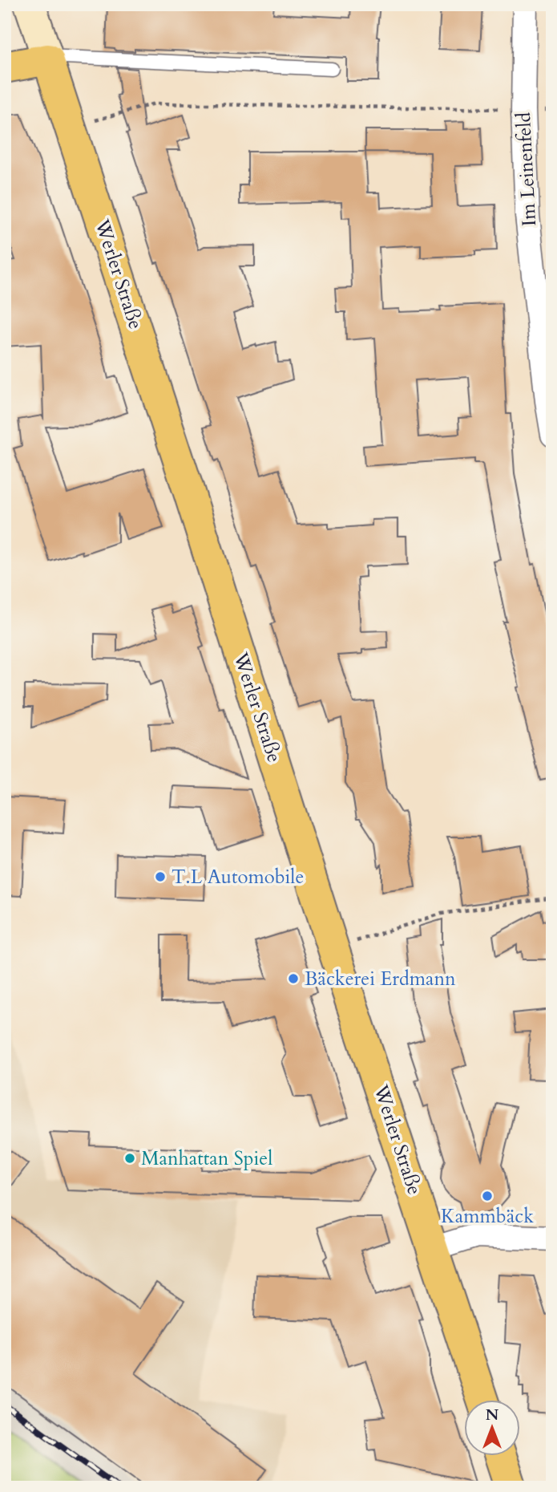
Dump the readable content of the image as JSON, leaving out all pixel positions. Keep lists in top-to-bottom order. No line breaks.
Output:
{"streets":{"main road":["Werler Straße"],"street":["Im Leinenfeld"]},"places":["T.L Automobile","Bäckerei Erdmann","Manhattan Spiel","Kammbäck"],"north":"top"}
